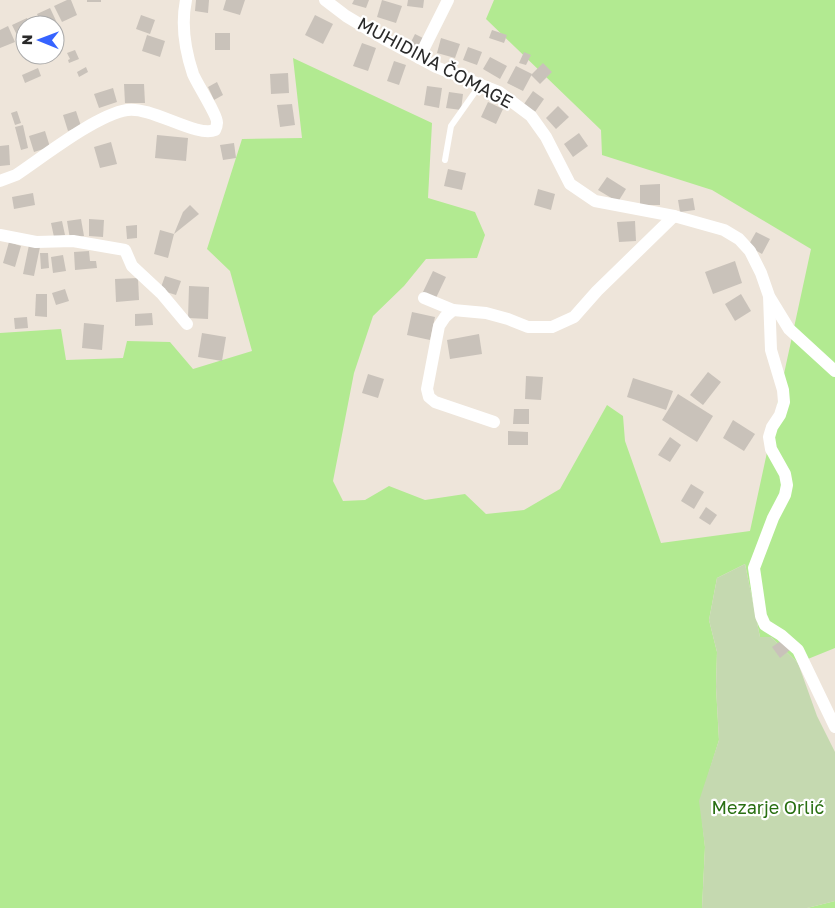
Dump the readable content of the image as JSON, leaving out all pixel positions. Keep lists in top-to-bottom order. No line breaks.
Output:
{"streets":{"street":["MUHIDINA ČOMAGE"]},"parks":["Mezarje Orlić"],"north":"left"}
